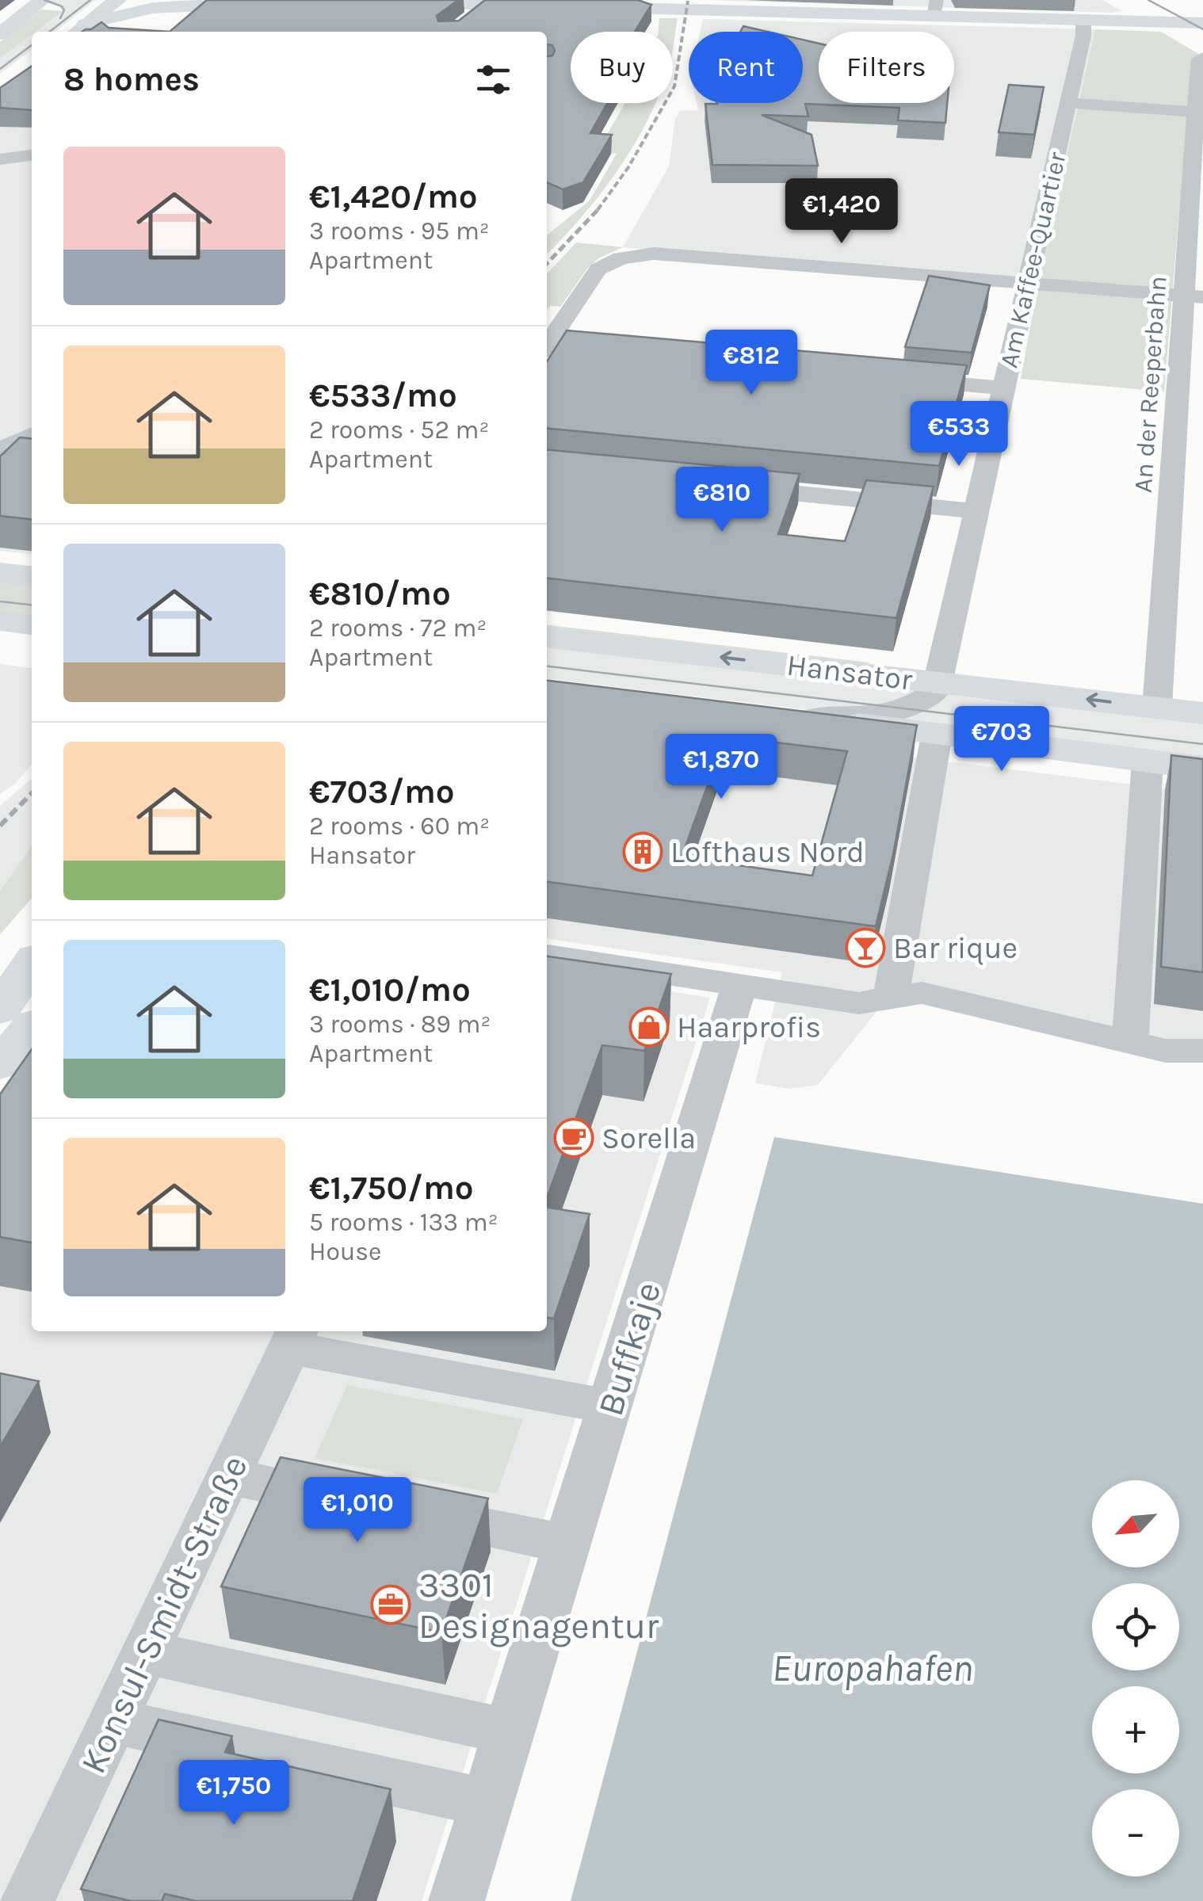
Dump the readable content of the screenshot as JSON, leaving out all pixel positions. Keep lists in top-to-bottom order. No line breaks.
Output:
{"streets":{"street":["Am Kaffee-Quartier","An der Reeperbahn","Hansator","Buffkaje","Konsul-Smidt-Straße"]},"crossings":[["Am Kaffee-Quartier","Hansator"],["An der Reeperbahn","Hansator"]],"water":["Europahafen"],"places":{"building":["Lofthaus Nord"],"bar":["Bar rique"],"shop":["Haarprofis"],"cafe":["Sorella"],"office":["3301 Designagentur"]},"north":"bottom left","page":{"chip":["Buy","Rent","Filters"],"heading":"8 homes","list":[{"name":"€1,420/mo","note":"3 rooms · 95 m² · Apartment"},{"name":"€533/mo","note":"2 rooms · 52 m² · Apartment"},{"name":"€810/mo","note":"2 rooms · 72 m² · Apartment"},{"name":"€703/mo","note":"2 rooms · 60 m² · Hansator"},{"name":"€1,010/mo","note":"3 rooms · 89 m² · Apartment"},{"name":"€1,750/mo","note":"5 rooms · 133 m² · House"}],"price":["€1,420","€812","€533","€810","€703","€1,870","€1,010","€1,750"],"map_buttons":["+","−"]}}
